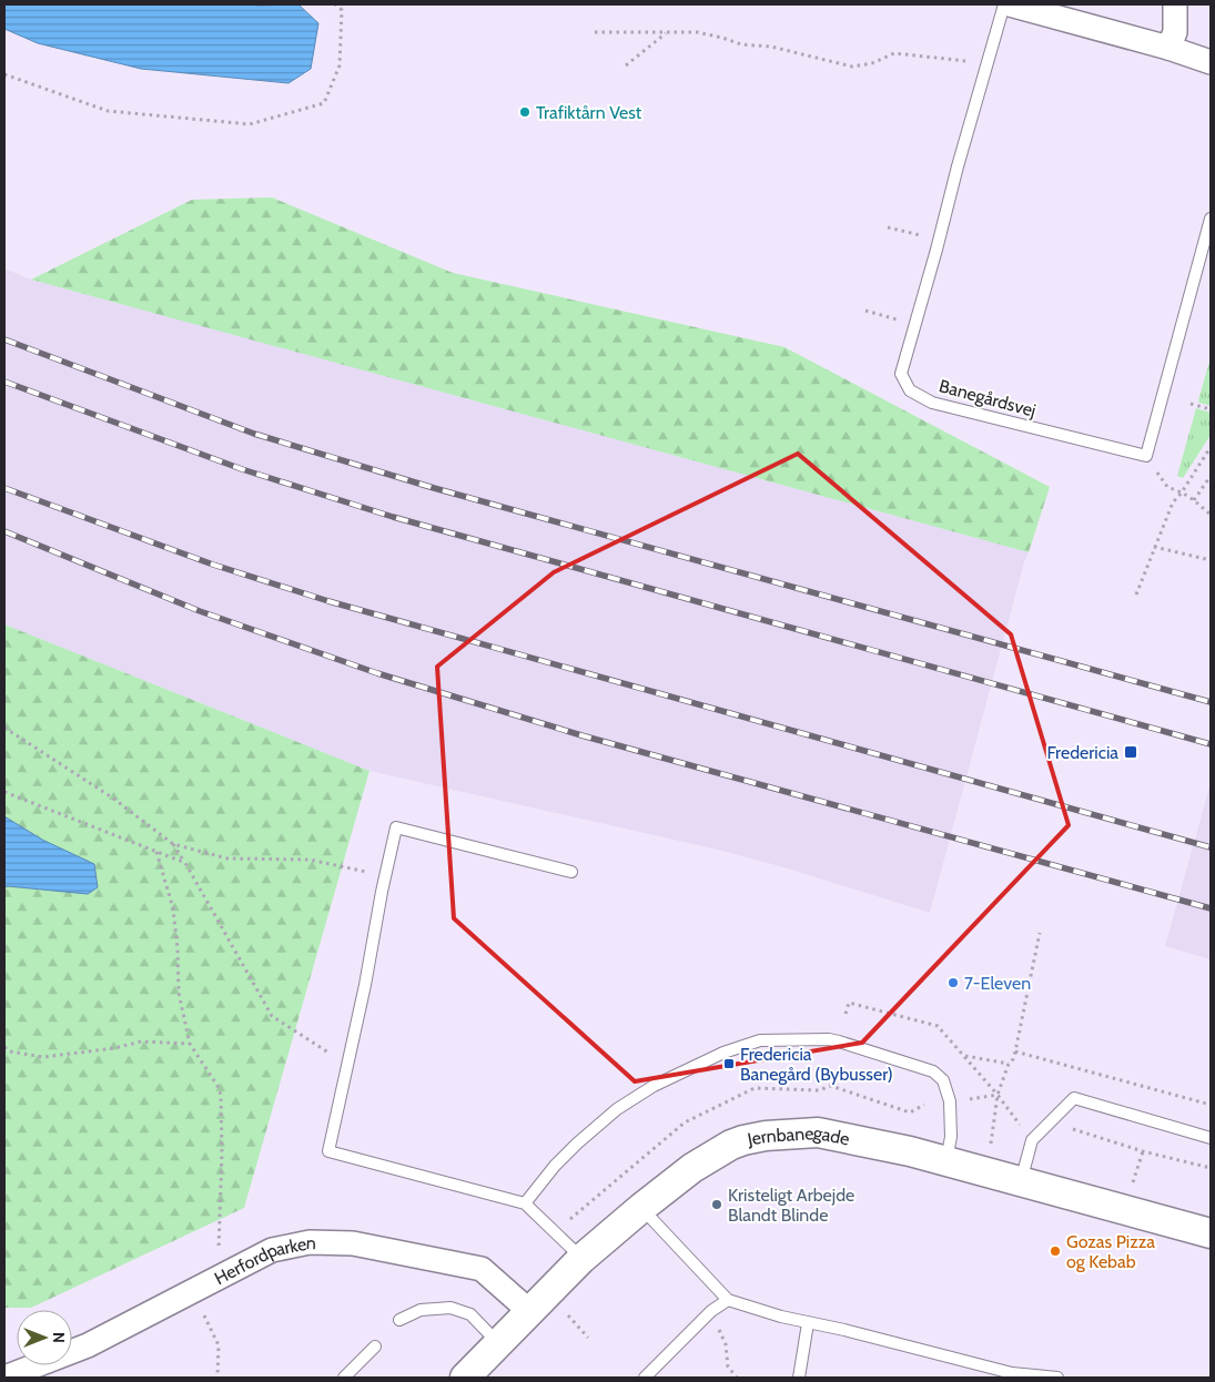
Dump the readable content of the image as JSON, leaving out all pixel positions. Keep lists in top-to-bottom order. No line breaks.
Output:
{"streets":{"street":["Jernbanegade","Herfordparken"],"lane":["Banegårdsvej"]},"crossings":[["Jernbanegade","Herfordparken"]],"places":{"other":["Trafiktårn Vest","7-Eleven","Kristeligt Arbejde Blandt Blinde","Gozas Pizza og Kebab"],"transit":["Fredericia","Fredericia Banegård (Bybusser)"]},"north":"right"}
